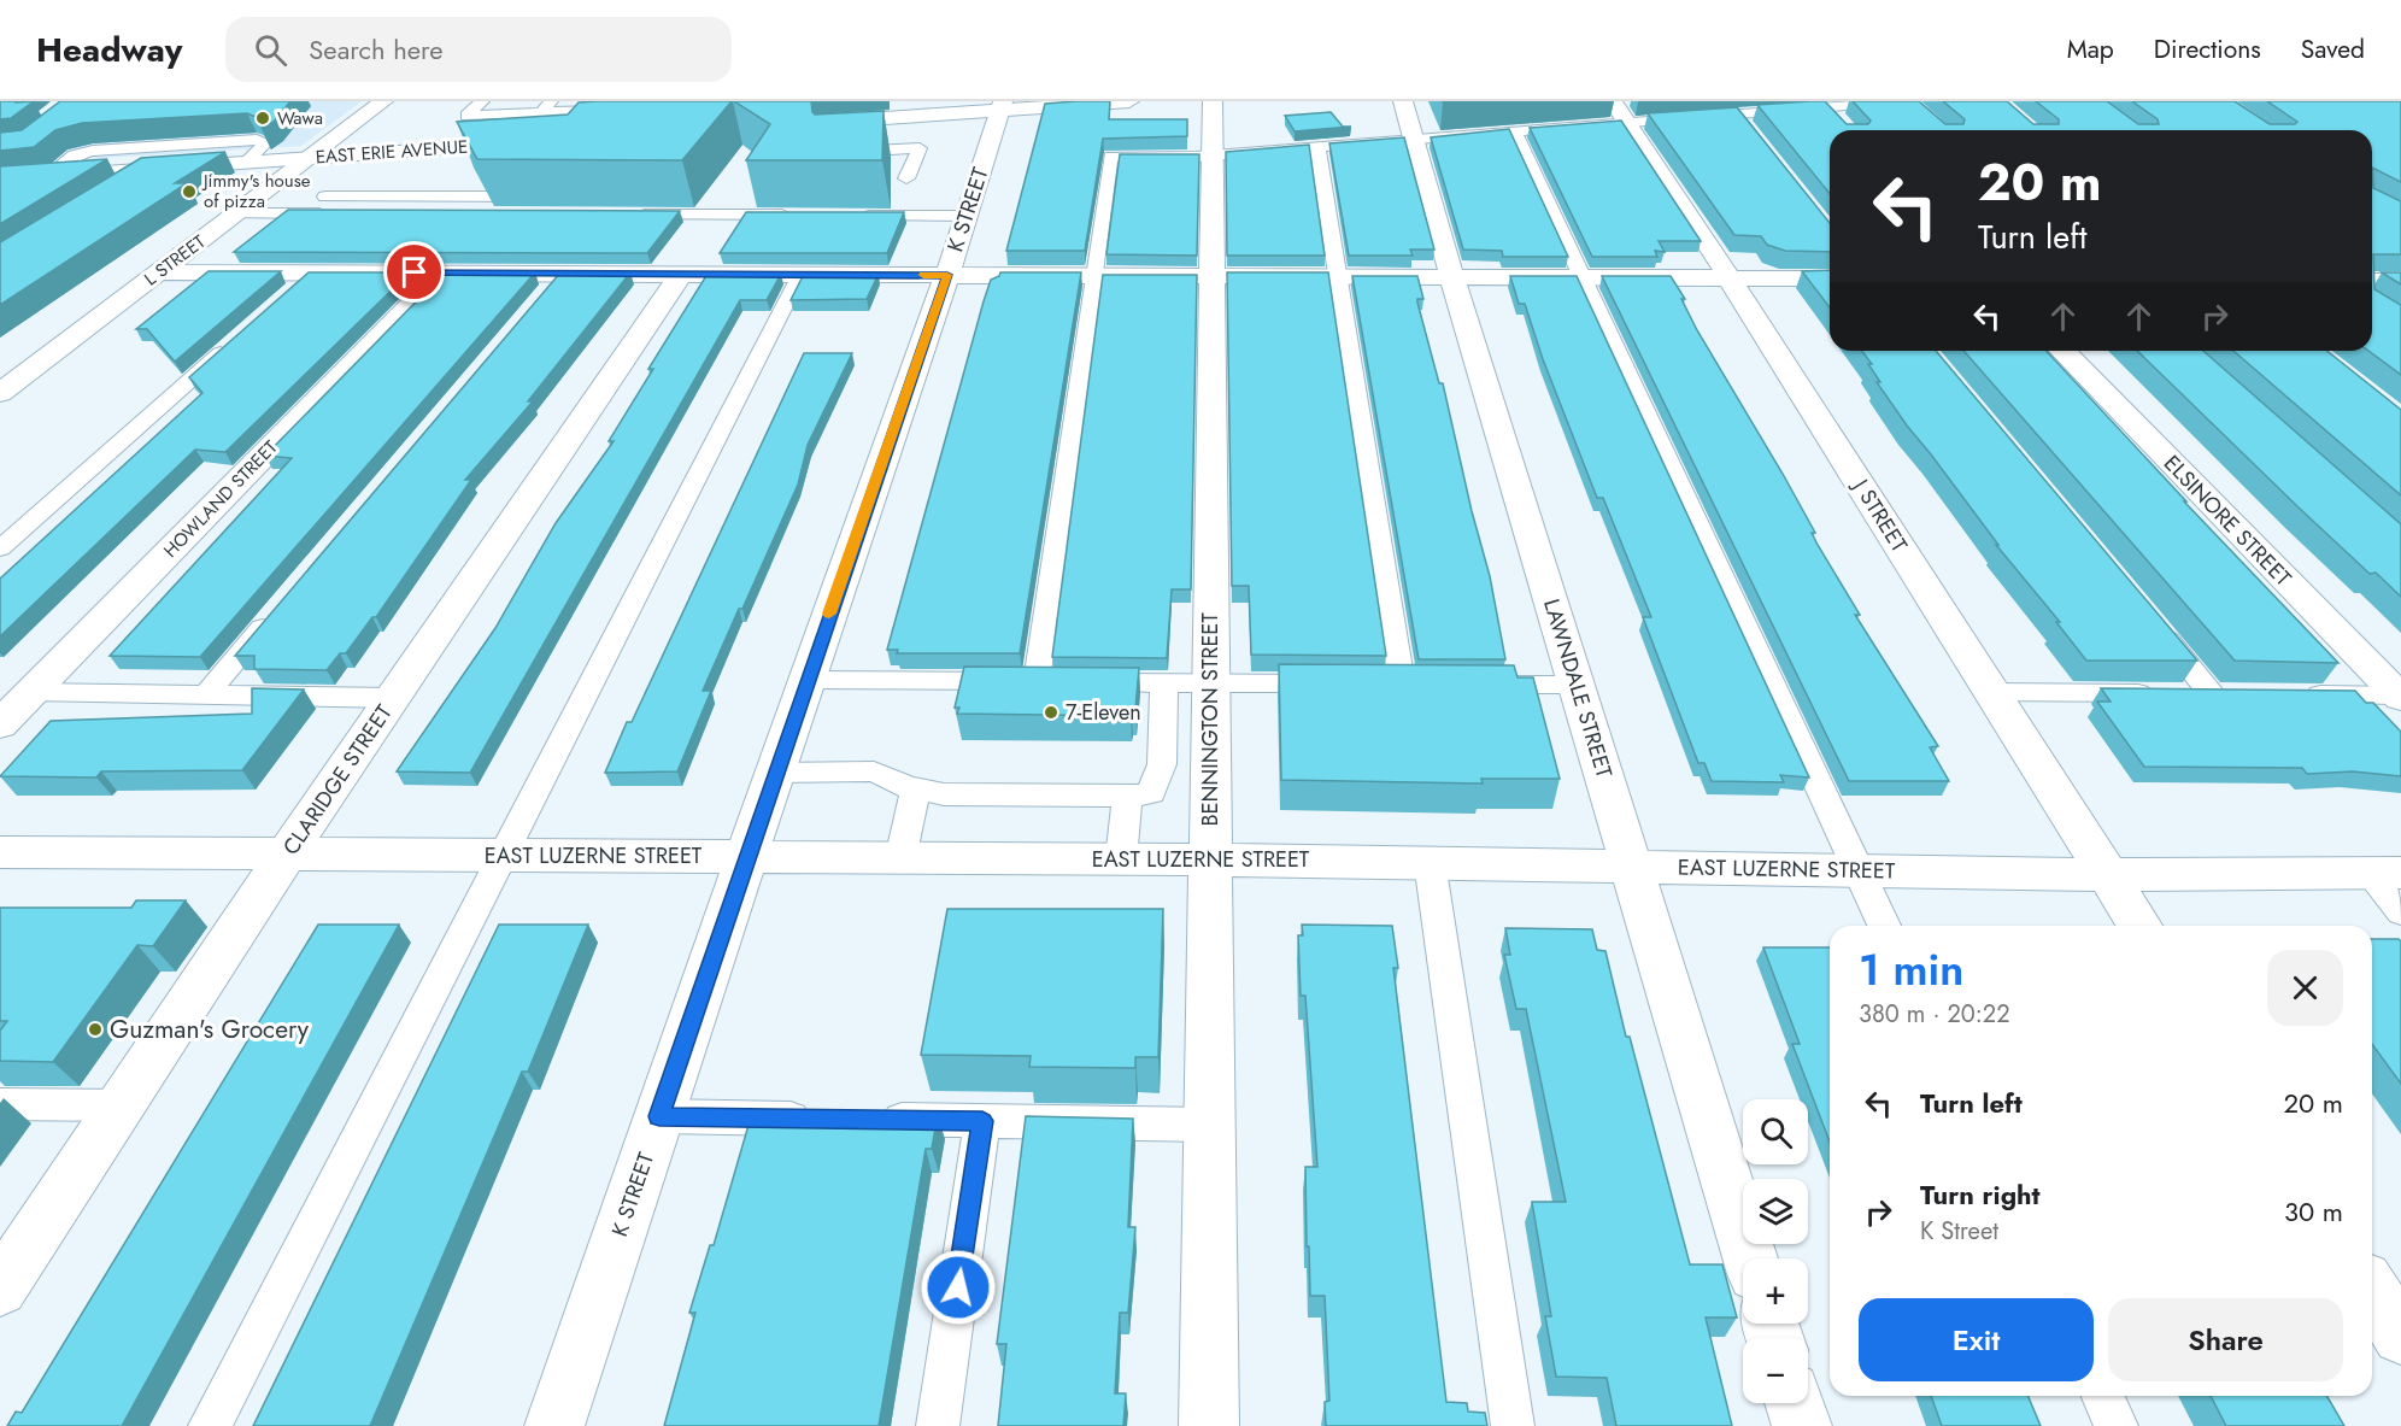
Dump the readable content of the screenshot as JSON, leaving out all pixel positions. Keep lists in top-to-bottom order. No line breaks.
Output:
{"streets":{"street":["EAST ERIE AVENUE","K STREET","L STREET","HOWLAND STREET","J STREET","ELSINORE STREET","LAWNDALE STREET","BENNINGTON STREET","CLARIDGE STREET","EAST LUZERNE STREET"]},"crossings":[["EAST ERIE AVENUE","L STREET"],["K STREET","EAST LUZERNE STREET"],["J STREET","EAST LUZERNE STREET"],["LAWNDALE STREET","EAST LUZERNE STREET"],["BENNINGTON STREET","EAST LUZERNE STREET"],["CLARIDGE STREET","EAST LUZERNE STREET"]],"places":["Wawa","Jimmy's house of pizza","7-Eleven","Guzman's Grocery"],"page":{"header":"Headway","search":"Search here","nav":["Map","Directions","Saved"],"turn":["20 m","Turn left"],"heading":["1 min","380 m · 20:22"],"list":[{"name":"Turn left","value":"20 m"},{"name":"Turn right","note":"K Street","value":"30 m"}],"map_buttons":["+","−"],"buttons":["Exit","Share"]}}
